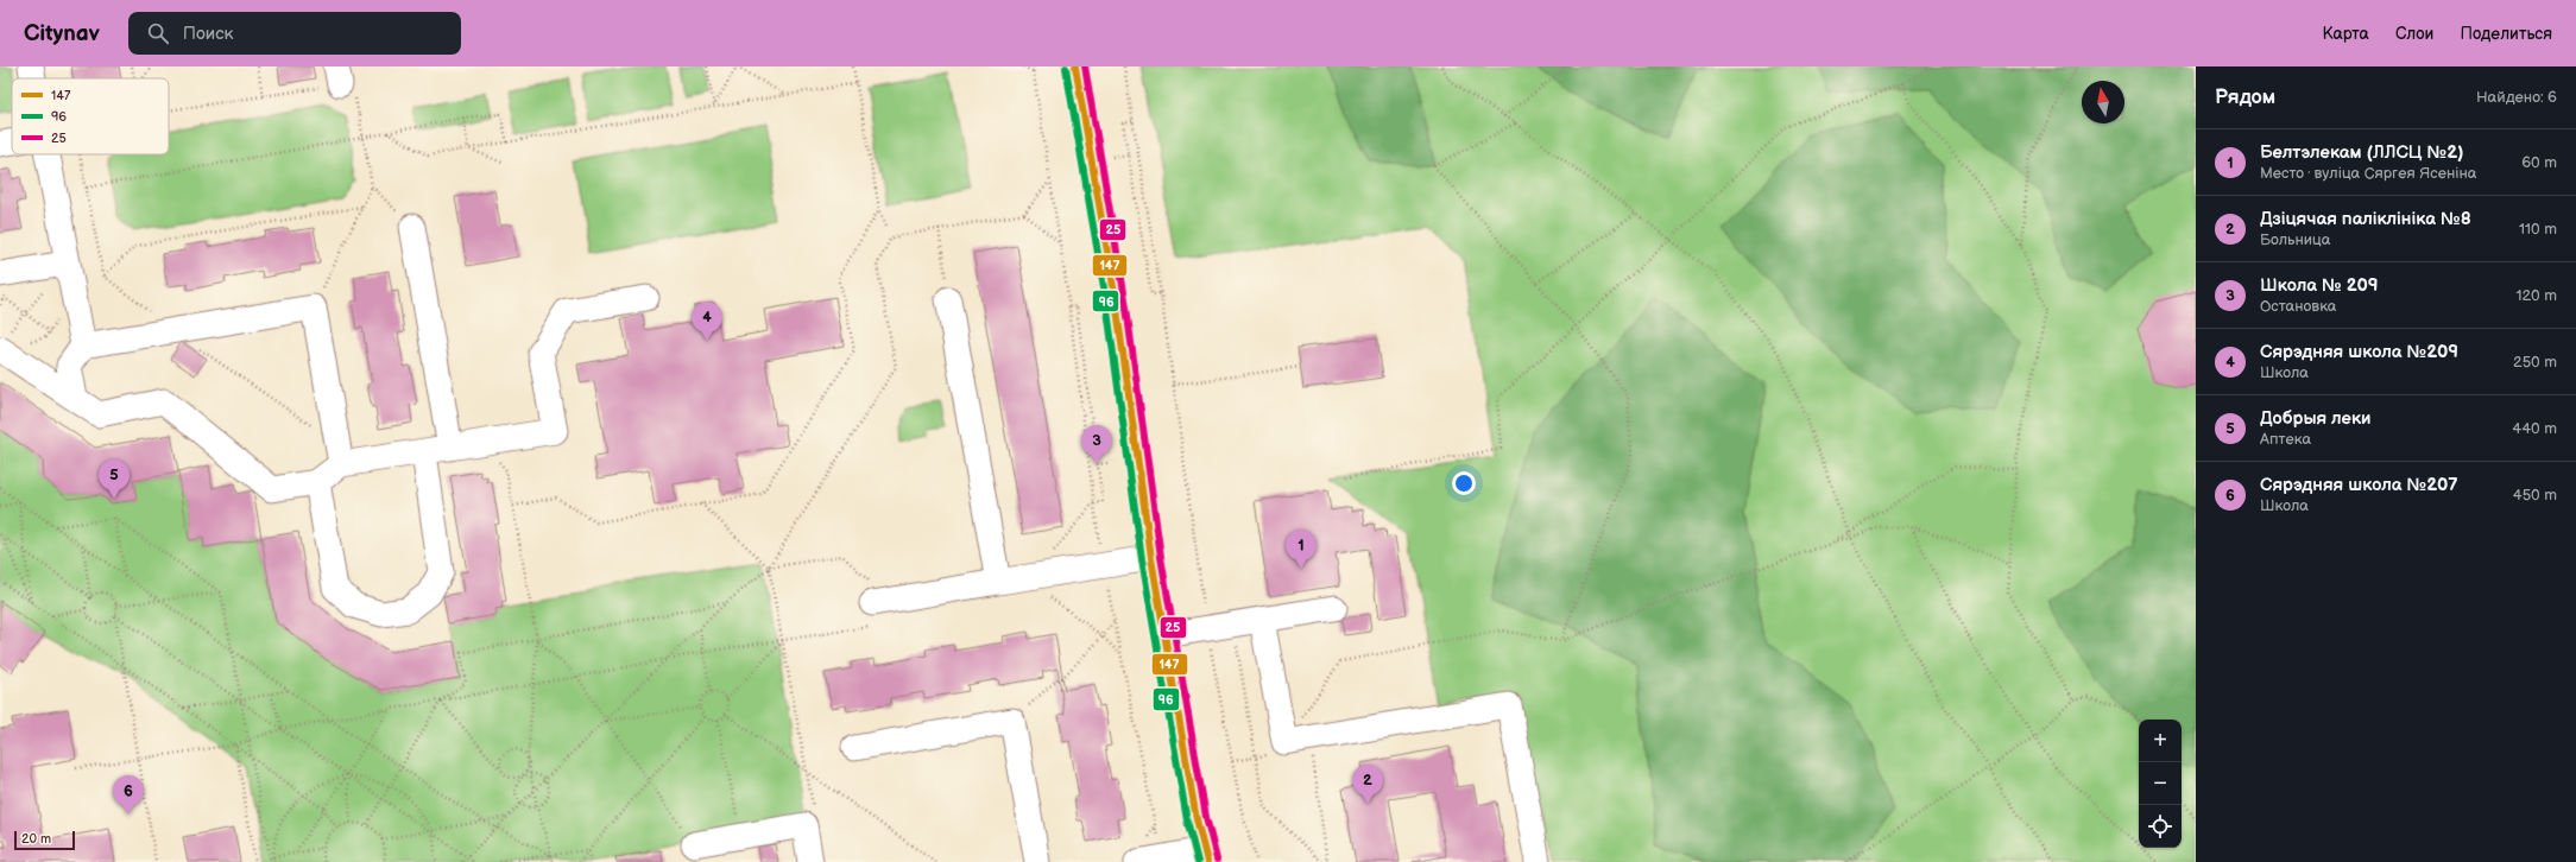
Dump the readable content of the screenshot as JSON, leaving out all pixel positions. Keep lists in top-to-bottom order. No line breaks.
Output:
{"lines":["transit line 147","transit line 25","transit line 96"],"legend":["147","96","25"],"scale_bar":"20 m","north":"top","page":{"header":"Citynav","search":"Поиск","nav":["Карта","Слои","Поделиться"],"heading":["Рядом","Найдено: 6"],"list":[{"mark":"1","name":"Белтэлекам (ЛЛСЦ №2)","note":"Место · вуліца Сяргея Ясеніна","value":"60 m"},{"mark":"2","name":"Дзіцячая паліклініка №8","note":"Больница","value":"110 m"},{"mark":"3","name":"Школа № 209","note":"Остановка","value":"120 m"},{"mark":"4","name":"Сярэдняя школа №209","note":"Школа","value":"250 m"},{"mark":"5","name":"Добрыя леки","note":"Аптека","value":"440 m"},{"mark":"6","name":"Сярэдняя школа №207","note":"Школа","value":"450 m"}],"pins":["4","3","5","1","2","6"],"map_buttons":["+","−"],"scale":"20 m"}}
